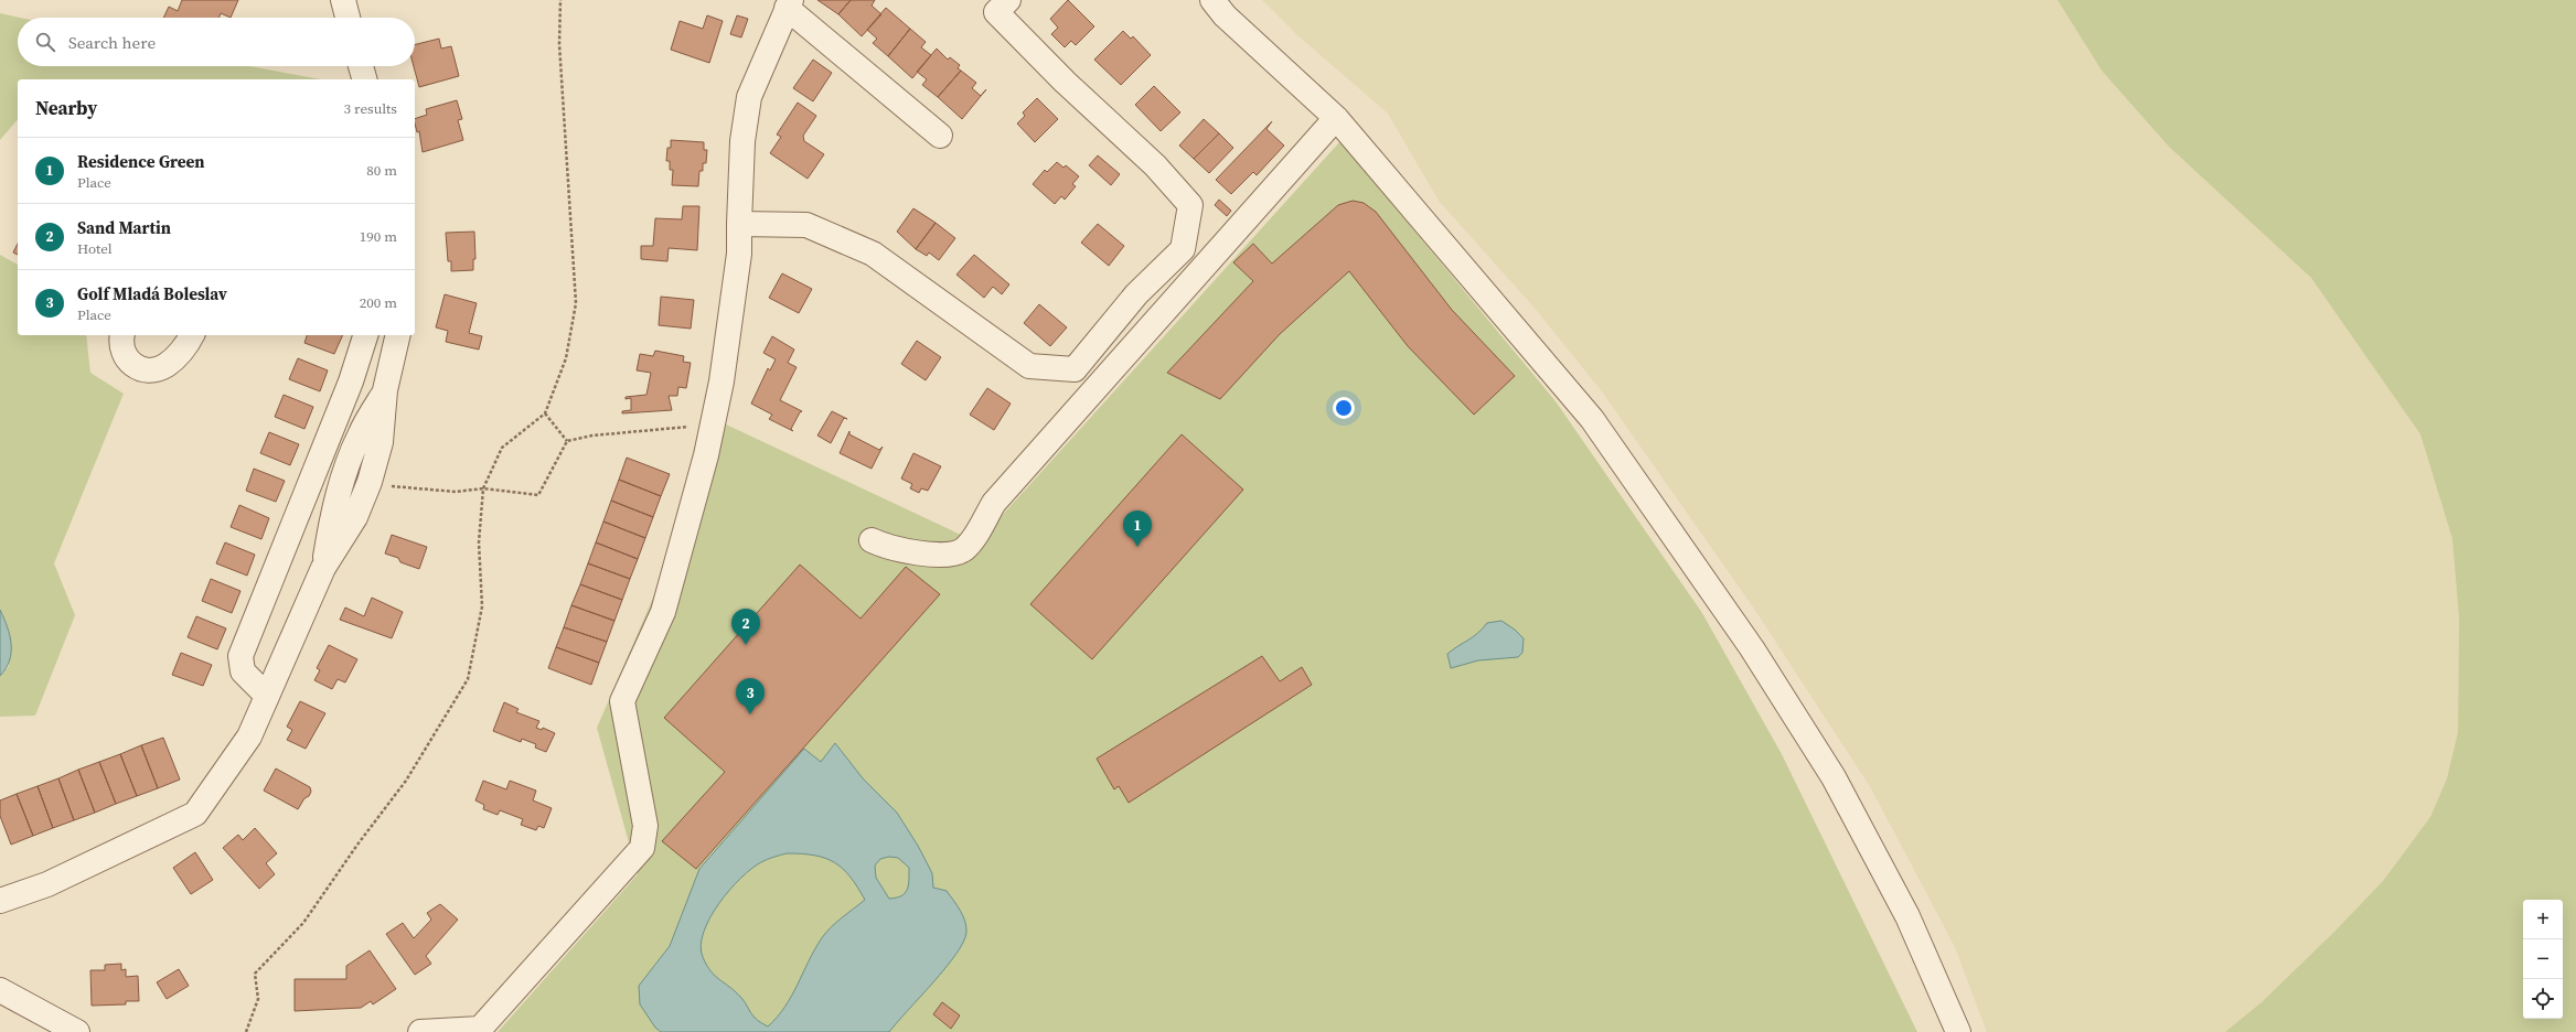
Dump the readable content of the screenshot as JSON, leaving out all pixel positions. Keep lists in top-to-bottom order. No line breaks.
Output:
{"page":{"search":"Search here","heading":["Nearby","3 results"],"list":[{"mark":"1","name":"Residence Green","note":"Place","value":"80 m"},{"mark":"2","name":"Sand Martin","note":"Hotel","value":"190 m"},{"mark":"3","name":"Golf Mladá Boleslav","note":"Place","value":"200 m"}],"pins":["1","2","3"],"map_buttons":["+","−"]}}
